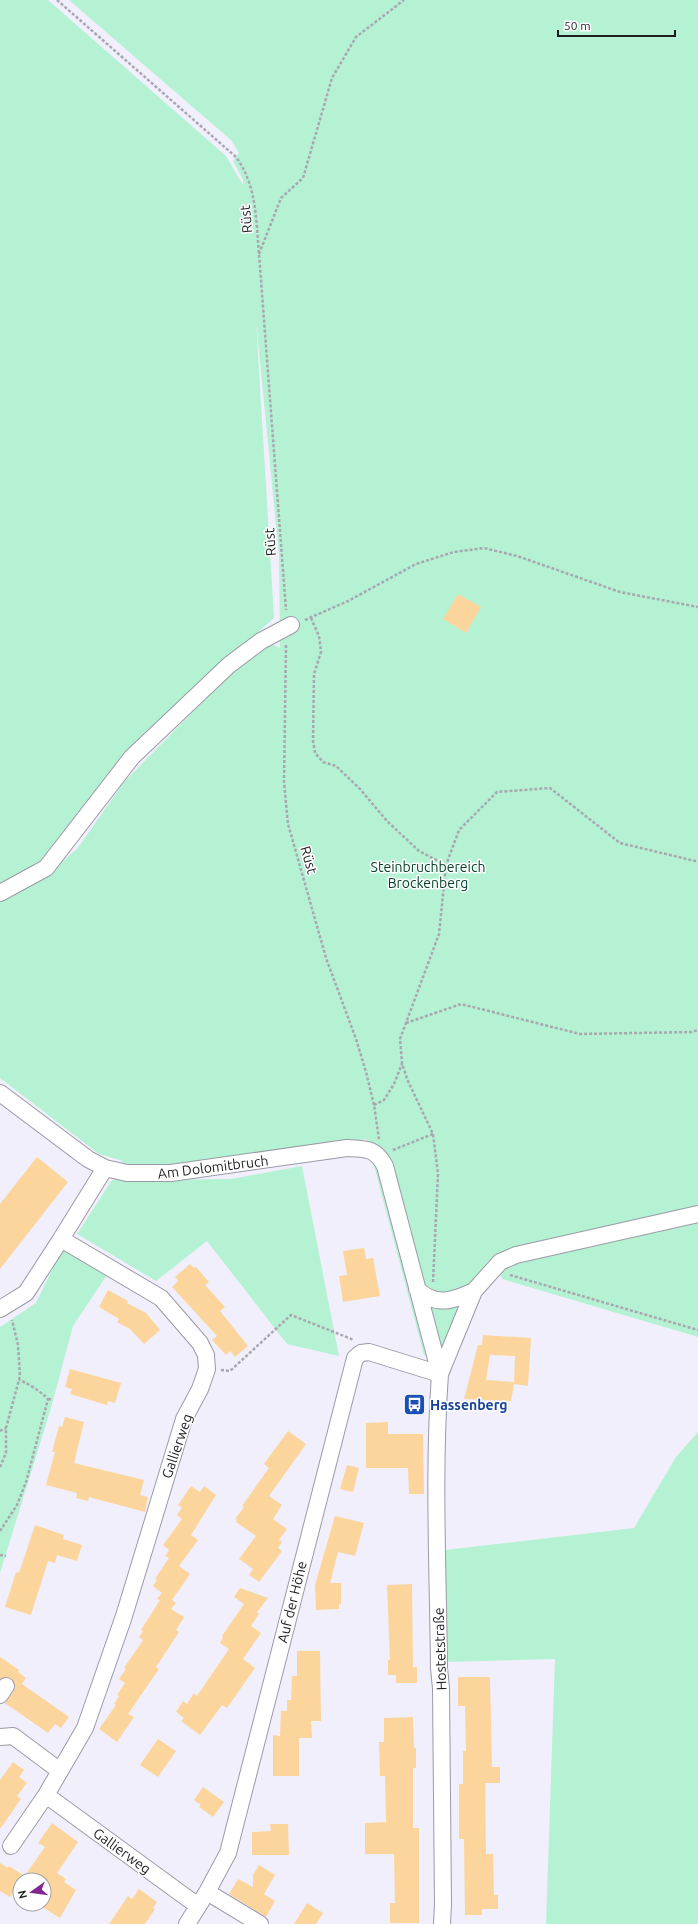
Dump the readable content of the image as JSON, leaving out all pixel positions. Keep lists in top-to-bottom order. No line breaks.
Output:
{"streets":{"street":["Am Dolomitbruch","Gallierweg","Auf der Höhe","Hostetstraße"],"path":["Rüst"]},"crossings":[["Rüst","Am Dolomitbruch"],["Rüst","Hostetstraße"],["Am Dolomitbruch","Hostetstraße"],["Gallierweg","Auf der Höhe"]],"parks":["Steinbruchbereich Brockenberg"],"places":{"bus stop":["Hassenberg"]},"scale_bar":"50 m","north":"left"}
